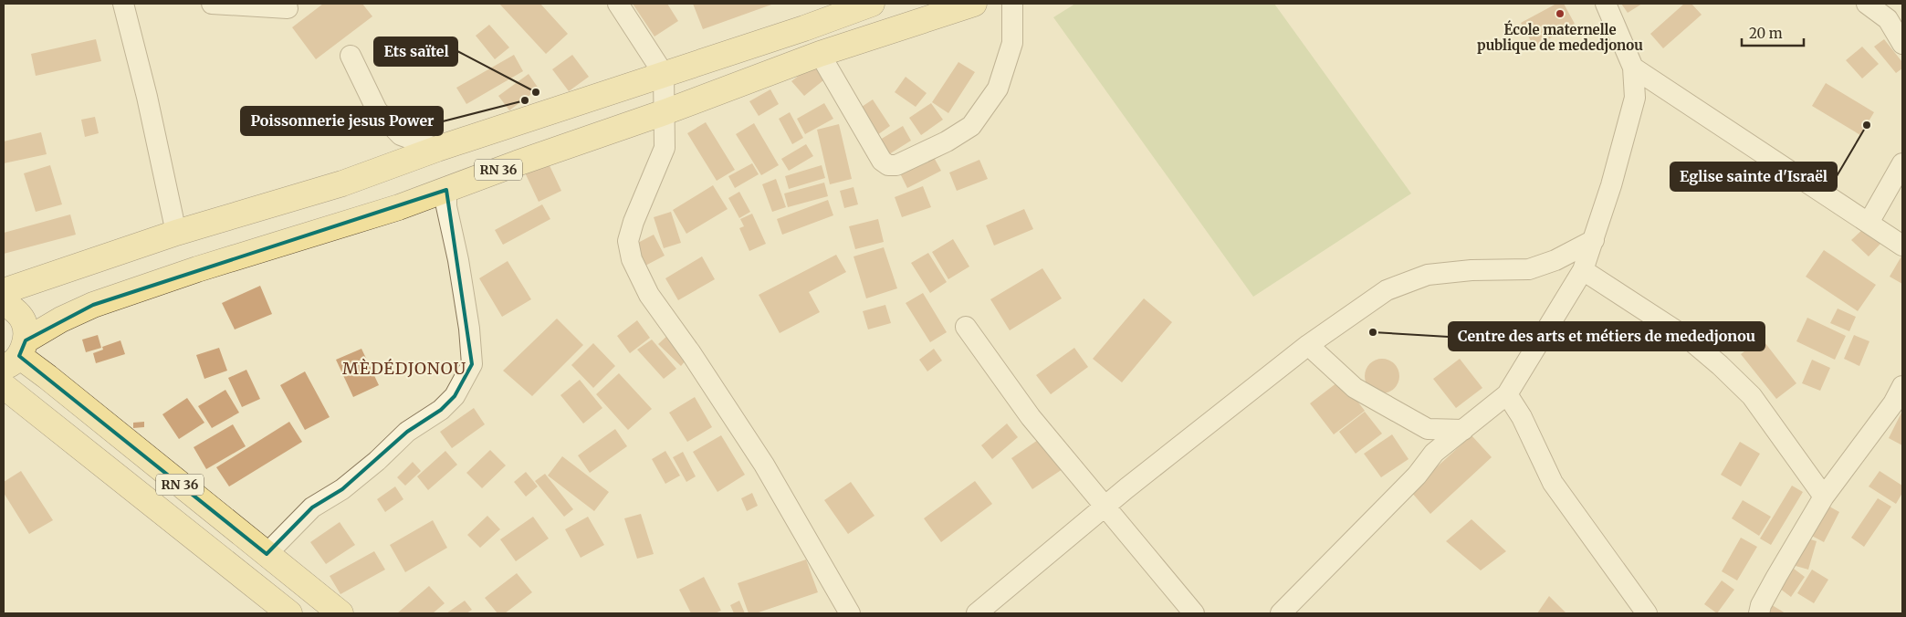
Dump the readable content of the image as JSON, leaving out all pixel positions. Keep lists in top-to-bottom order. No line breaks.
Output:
{"streets":{"main road":["RN 36"]},"districts":["MÈDÉDJONOU"],"places":["École maternelle publique de mededjonou","Ets saïtel","Poissonnerie jesus Power","Eglise sainte d'Israël","Centre des arts et métiers de mededjonou"],"scale_bar":"20 m"}
